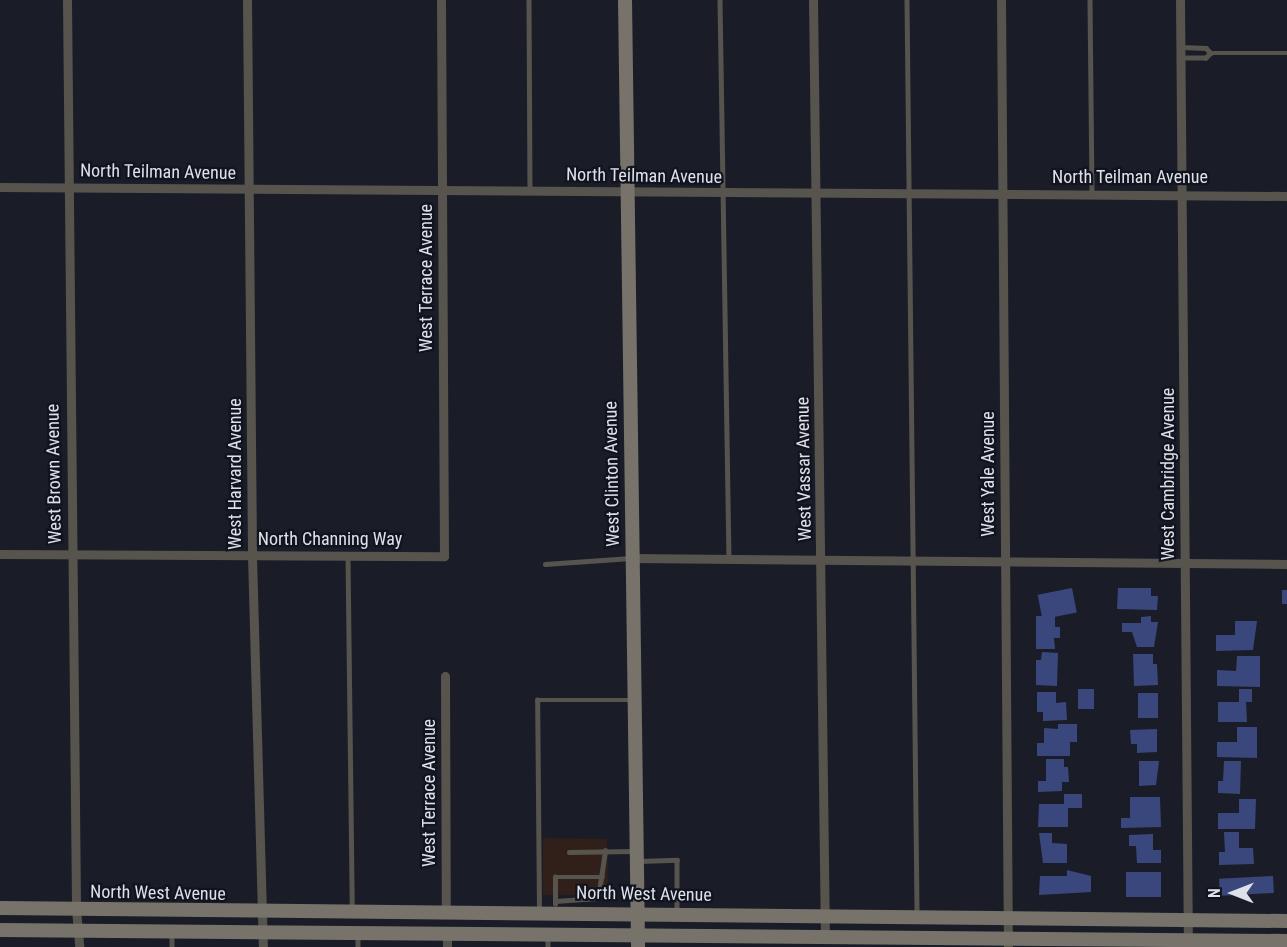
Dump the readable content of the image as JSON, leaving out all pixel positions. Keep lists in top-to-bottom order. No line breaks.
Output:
{"streets":{"main road":["West Clinton Avenue","North West Avenue"],"street":["North Teilman Avenue","West Terrace Avenue","West Vassar Avenue","West Brown Avenue","West Harvard Avenue","West Yale Avenue","West Cambridge Avenue","North Channing Way"]},"crossings":[["North Teilman Avenue","West Terrace Avenue"],["North Teilman Avenue","West Vassar Avenue"],["North Teilman Avenue","West Brown Avenue"],["North Teilman Avenue","West Harvard Avenue"],["North Teilman Avenue","West Clinton Avenue"],["North Teilman Avenue","West Yale Avenue"],["North Teilman Avenue","West Cambridge Avenue"],["West Terrace Avenue","North Channing Way"],["West Terrace Avenue","North West Avenue"],["West Vassar Avenue","North West Avenue"],["West Brown Avenue","North Channing Way"],["West Brown Avenue","North West Avenue"],["West Harvard Avenue","North Channing Way"],["West Harvard Avenue","North West Avenue"],["West Clinton Avenue","North West Avenue"],["West Yale Avenue","North West Avenue"],["West Cambridge Avenue","North West Avenue"]],"north":"left"}
